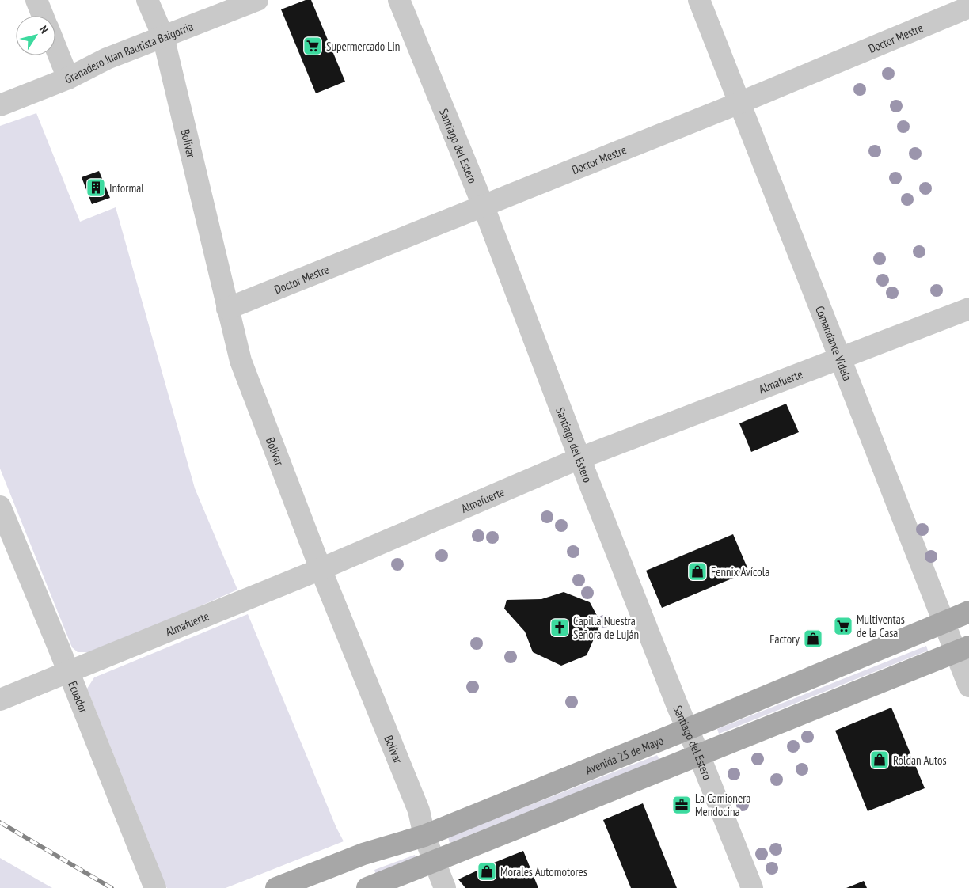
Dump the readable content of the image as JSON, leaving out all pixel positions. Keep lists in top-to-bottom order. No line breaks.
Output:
{"streets":{"main road":["Avenida 25 de Mayo"],"street":["Doctor Mestre","Granadero Juan Bautista Baigorria","Bolívar","Santiago del Estero","Comandante Videla","Almafuerte","Ecuador"]},"crossings":[["Doctor Mestre","Bolívar"],["Doctor Mestre","Santiago del Estero"],["Doctor Mestre","Comandante Videla"],["Granadero Juan Bautista Baigorria","Bolívar"],["Bolívar","Almafuerte"],["Bolívar","Avenida 25 de Mayo"],["Santiago del Estero","Almafuerte"],["Santiago del Estero","Avenida 25 de Mayo"],["Comandante Videla","Almafuerte"],["Comandante Videla","Avenida 25 de Mayo"],["Almafuerte","Ecuador"]],"places":{"supermarket":["Supermercado Lin","Multiventas de la Casa"],"building":["Informal"],"shop":["Fennix Avícola","Factory","Roldan Autos","Morales Automotores"],"church":["Capilla Nuestra Señora de Luján"],"office":["La Camionera Mendocina"]},"north":"top right"}
